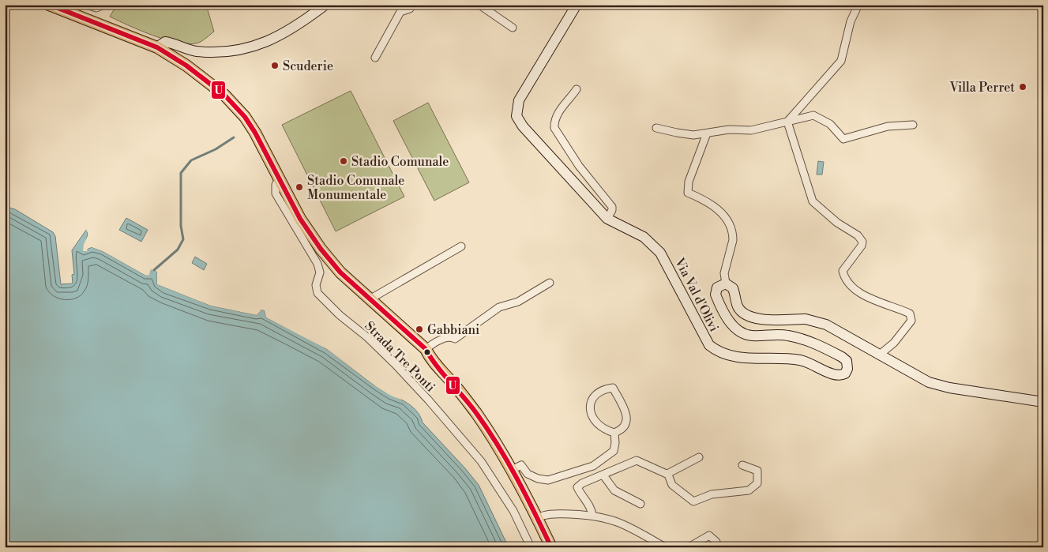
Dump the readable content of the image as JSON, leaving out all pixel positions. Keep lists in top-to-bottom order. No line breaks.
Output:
{"streets":{"street":["Via Val d'Olivi","Strada Tre Ponti"]},"places":["Scuderie","Villa Perret","Stadio Comunale","Stadio Comunale Monumentale","Gabbiani"],"lines":["transit line U"]}
